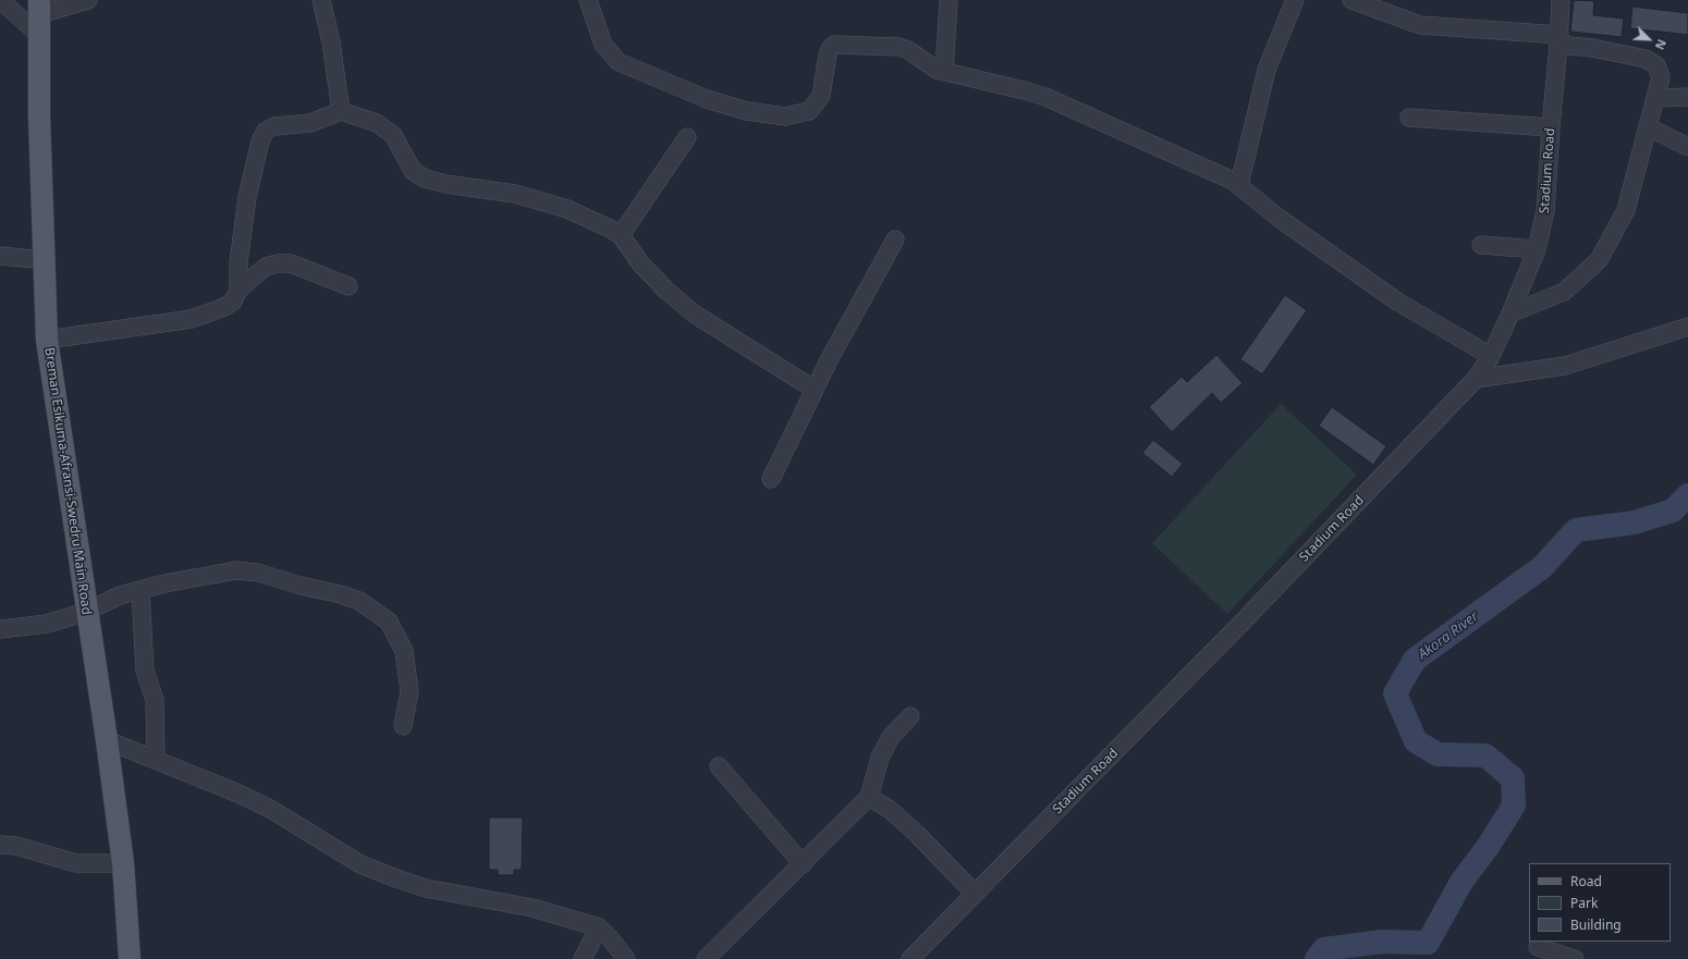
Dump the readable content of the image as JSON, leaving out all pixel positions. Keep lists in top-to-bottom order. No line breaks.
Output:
{"streets":{"main road":["Breman Esikuma-Afransi-Swedru Main Road"],"street":["Stadium Road"]},"water":["Akora River"],"legend":["Road","Park","Building"],"north":"bottom right"}
